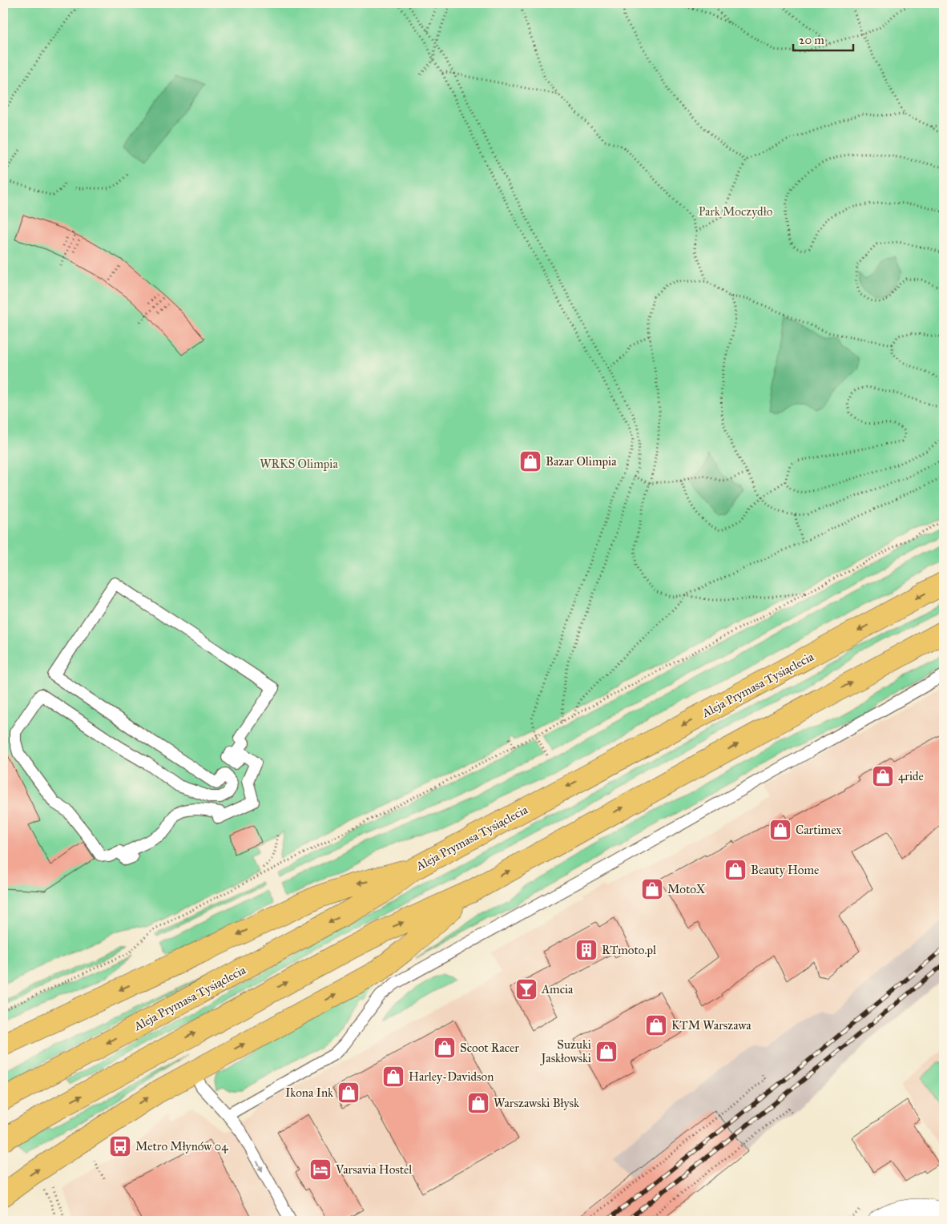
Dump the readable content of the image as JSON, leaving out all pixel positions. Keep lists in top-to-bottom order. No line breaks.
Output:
{"streets":{"main road":["Aleja Prymasa Tysiąclecia"]},"parks":["Park Moczydło","WRKS Olimpia"],"places":{"shop":["Bazar Olimpia","4ride","Cartimex","Beauty Home","MotoX","KTM Warszawa","Scoot Racer","Suzuki Jaskłowski","Harley-Davidson","Ikona Ink","Warszawski Błysk"],"building":["RTmoto.pl"],"bar":["Amcia"],"bus stop":["Metro Młynów 04"],"hotel":["Varsavia Hostel"]},"scale_bar":"20 m"}
